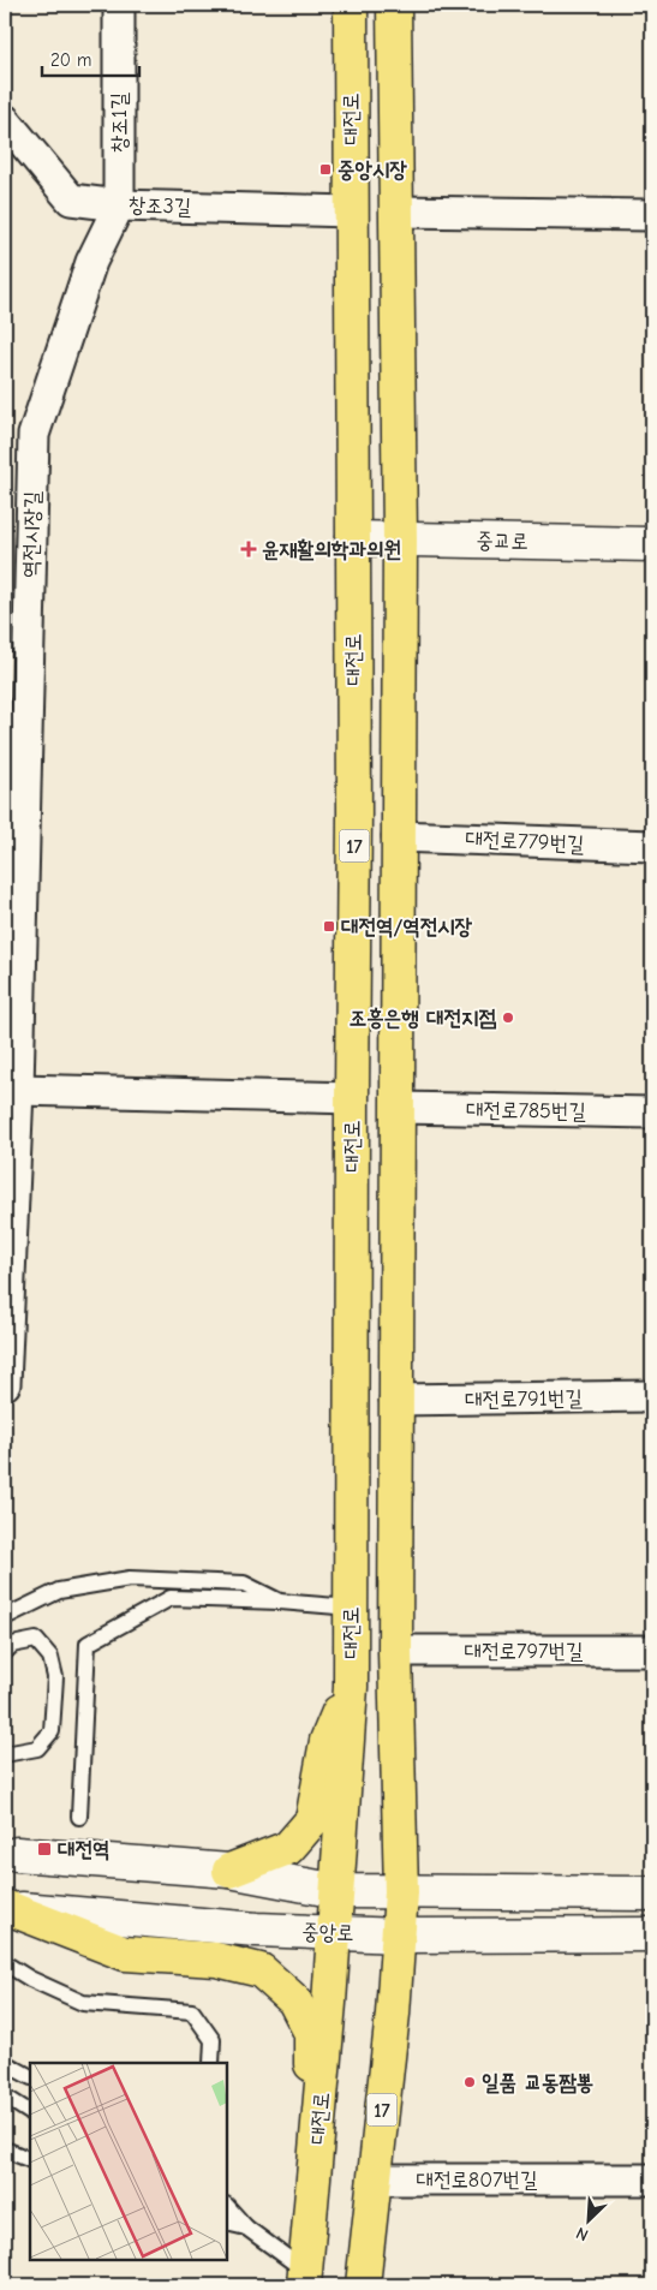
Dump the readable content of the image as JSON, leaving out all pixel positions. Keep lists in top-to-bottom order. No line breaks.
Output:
{"streets":{"main road":["대전로","중교로","17","중앙로"],"street":["창조1길","창조3길","역전시장길","대전로779번길","대전로785번길","대전로791번길","대전로797번길","대전로807번길"]},"crossings":[["대전로","창조3길"],["대전로","중교로"],["대전로","중앙로"],["창조1길","창조3길"],["창조1길","역전시장길"],["창조3길","역전시장길"],["중교로","17"],["대전로779번길","17"],["17","대전로785번길"],["17","대전로791번길"],["17","대전로797번길"],["17","중앙로"],["17","대전로807번길"]],"places":{"transit":["중앙시장","대전역/역전시장","대전역"],"health":["윤재활의학과의원"],"other":["조흥은행 대전지점","일품 교동짬뽕"]},"scale_bar":"20 m","north":"bottom left"}
